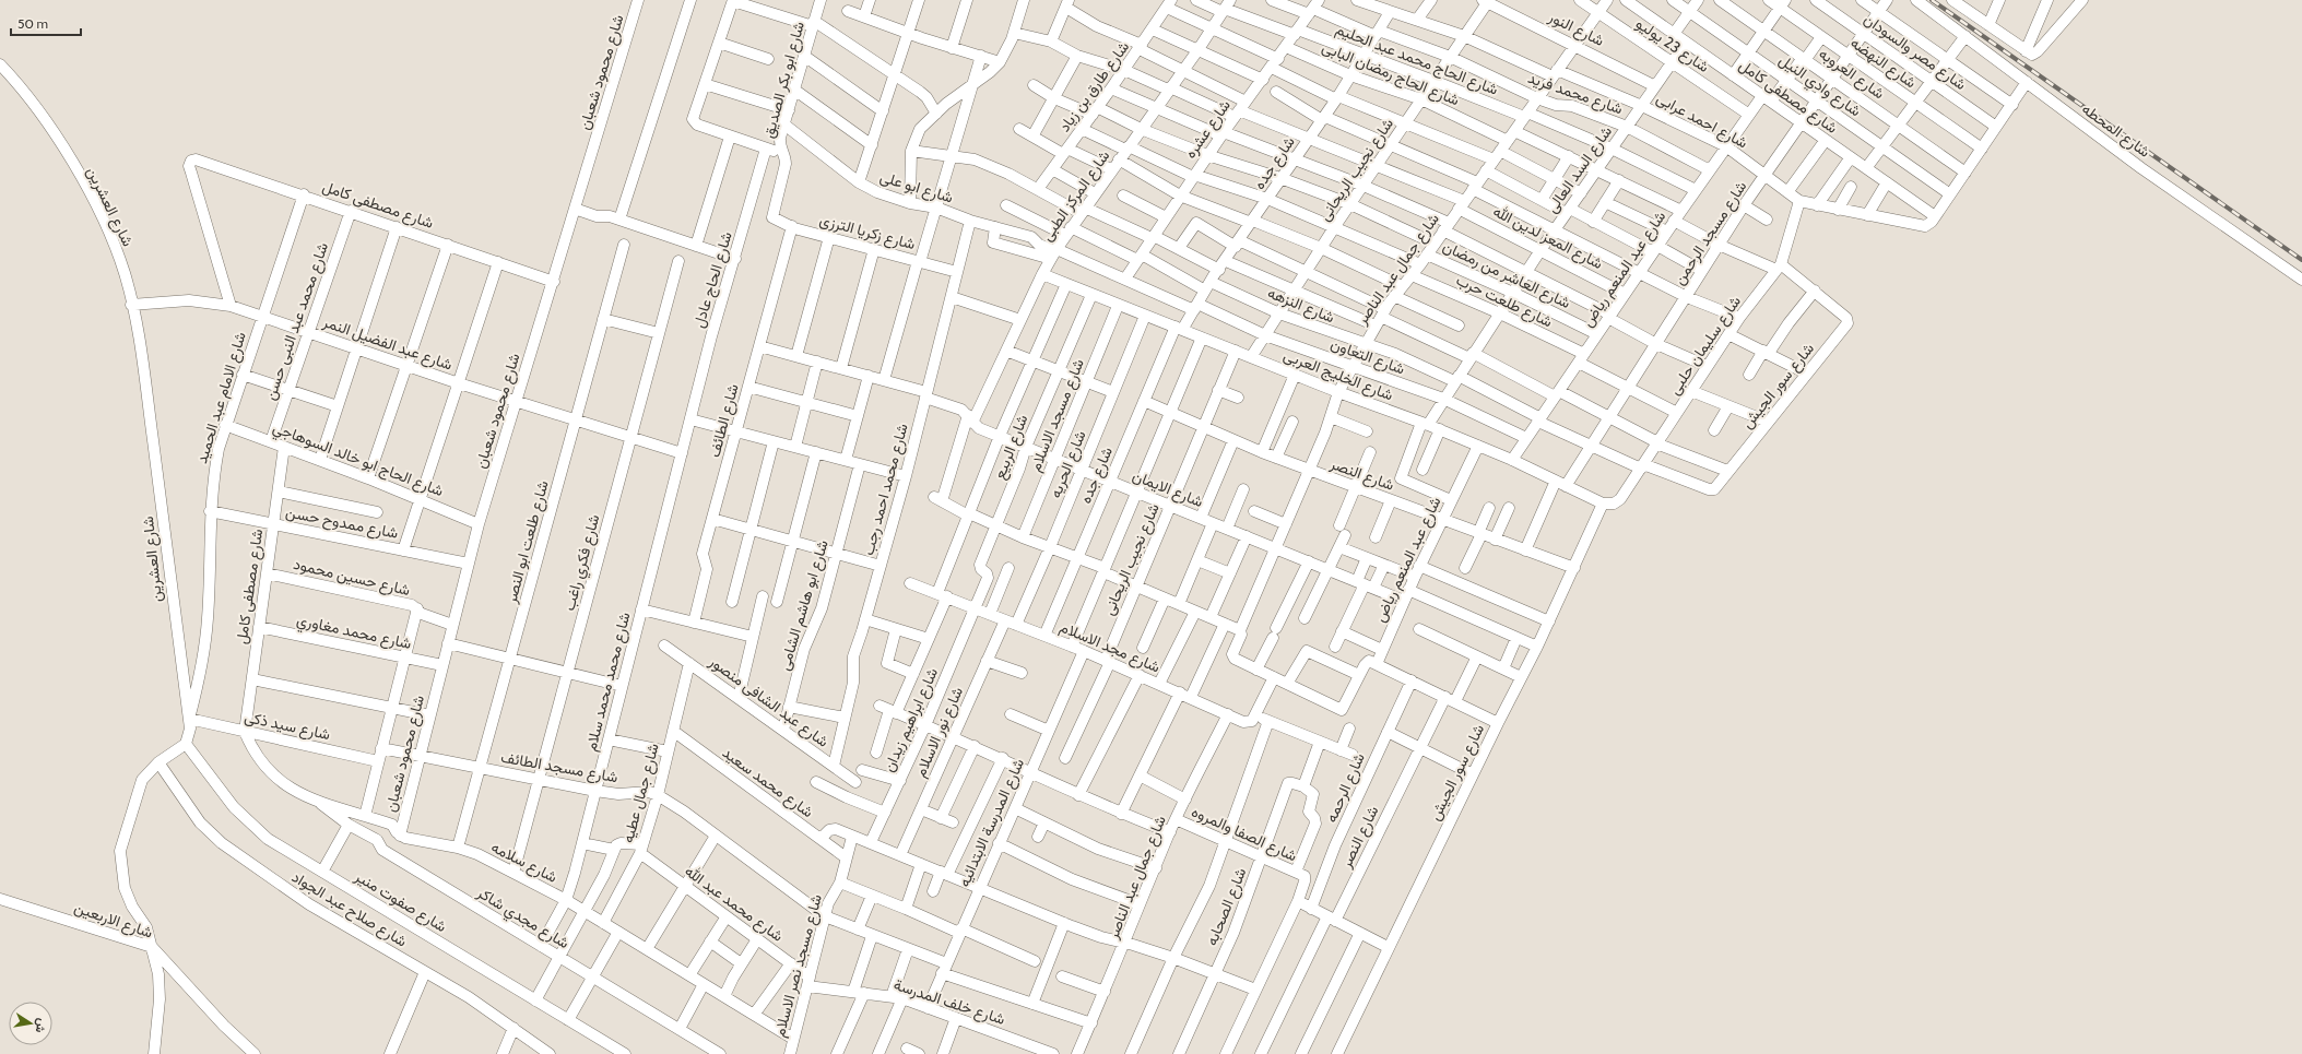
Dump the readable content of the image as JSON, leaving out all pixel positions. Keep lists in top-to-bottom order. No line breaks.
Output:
{"streets":{"street":["شارع النور","شارع 23 يوليو","شارع مصر والسودان","شارع الحاج محمد عبد الحليم","شارع النهضه","شارع محمود شعبان","شارع الحاج رمضان البابى","شارع العروبه","شارع ابو بكر الصديق","شارع وادي النيل","شارع طارق بن زياد","شارع محمد فريد","شارع مصطفى كامل","شارع احمد عرابى","شارع عشره","شارع المحطه","شارع جده","شارع نجيب الريحانى","شارع السد العالى","شارع ابو على","شارع المركز الطبى","شارع العشرين","شارع زكريا الترزى","شارع مسجد الرحمن","شارع المعز لدين الله","شارع جمال عبد الناصر","شارع عبد المنعم رياض","شارع العاشر من رمضان","شارع الحاج عادل","شارع طلعت حرب","شارع النزهه","شارع محمد عبد النبى حسن","شارع عبد الفضيل النمر","شارع سليمان حلبى","شارع التعاون","شارع الخليج العربى","شارع سور الجيش","شارع الامام عبد الحميد","شارع مسجد الاسلام","شارع الطائف","شارع الربيع","شارع الحاج ابو خالد السوهاجي","شارع الحريه","شارع النصر","شارع الايمان","شارع محمد احمد رجب","شارع ممدوح حسن","شارع طلعت ابو النصر","شارع فكري راغب","شارع حسين محمود","شارع ابو هاشم الشامى","شارع محمد مغاوري","شارع مجد الاسلام","شارع محمد محمد سلام","شارع عبد الشافى منصور","شارع ابراهيم زيدان","شارع سيد ذكى","شارع نور الاسلام","شارع مسجد الطائف","شارع محمد سعيد","شارع الرحمه","شارع جمال عطيه","شارع المدرسة الابتدائيه","شارع الصفا والمروه","شارع سلامه","شارع صفوت منير","شارع محمد عبد الله","شارع الصحابه","شارع صلاح عبد الجواد","شارع مجدي شاكر","شارع الاربعين","شارع مسجد نصر الاسلام","شارع خلف المدرسة"]},"crossings":[["شارع النور","شارع نجيب الريحانى"],["شارع النور","شارع السد العالى"],["شارع النور","شارع جمال عبد الناصر"],["شارع 23 يوليو","شارع السد العالى"],["شارع 23 يوليو","شارع جمال عبد الناصر"],["شارع 23 يوليو","شارع عبد المنعم رياض"],["شارع مصر والسودان","شارع مسجد الرحمن"],["شارع الحاج محمد عبد الحليم","شارع عشره"],["شارع الحاج محمد عبد الحليم","شارع جده"],["شارع الحاج محمد عبد الحليم","شارع نجيب الريحانى"],["شارع الحاج محمد عبد الحليم","شارع السد العالى"],["شارع الحاج محمد عبد الحليم","شارع المركز الطبى"],["شارع الحاج محمد عبد الحليم","شارع جمال عبد الناصر"],["شارع الحاج محمد عبد الحليم","شارع عبد المنعم رياض"],["شارع النهضه","شارع مسجد الرحمن"],["شارع النهضه","شارع عبد المنعم رياض"],["شارع محمود شعبان","شارع مصطفى كامل"],["شارع محمود شعبان","شارع عبد الفضيل النمر"],["شارع محمود شعبان","شارع الحاج ابو خالد السوهاجي"],["شارع محمود شعبان","شارع ممدوح حسن"],["شارع محمود شعبان","شارع حسين محمود"],["شارع محمود شعبان","شارع محمد مغاوري"],["شارع محمود شعبان","شارع مسجد الطائف"],["شارع محمود شعبان","شارع سلامه"],["شارع الحاج رمضان البابى","شارع عشره"],["شارع الحاج رمضان البابى","شارع جده"],["شارع الحاج رمضان البابى","شارع نجيب الريحانى"],["شارع الحاج رمضان البابى","شارع جمال عبد الناصر"],["شارع العروبه","شارع مسجد الرحمن"],["شارع العروبه","شارع عبد المنعم رياض"],["شارع ابو بكر الصديق","شارع ابو على"],["شارع ابو بكر الصديق","شارع زكريا الترزى"],["شارع وادي النيل","شارع مسجد الرحمن"],["شارع وادي النيل","شارع عبد المنعم رياض"],["شارع طارق بن زياد","شارع المعز لدين الله"],["شارع طارق بن زياد","شارع العاشر من رمضان"],["شارع محمد فريد","شارع عشره"],["شارع محمد فريد","شارع جده"],["شارع محمد فريد","شارع نجيب الريحانى"],["شارع محمد فريد","شارع السد العالى"],["شارع محمد فريد","شارع جمال عبد الناصر"],["شارع محمد فريد","شارع عبد المنعم رياض"],["شارع مصطفى كامل","شارع احمد عرابى"],["شارع مصطفى كامل","شارع السد العالى"],["شارع مصطفى كامل","شارع مسجد الرحمن"],["شارع مصطفى كامل","شارع عبد المنعم رياض"],["شارع مصطفى كامل","شارع محمد عبد النبى حسن"],["شارع مصطفى كامل","شارع عبد الفضيل النمر"],["شارع مصطفى كامل","شارع الامام عبد الحميد"],["شارع مصطفى كامل","شارع الحاج ابو خالد السوهاجي"],["شارع مصطفى كامل","شارع ممدوح حسن"],["شارع مصطفى كامل","شارع حسين محمود"],["شارع مصطفى كامل","شارع محمد مغاوري"],["شارع مصطفى كامل","شارع سيد ذكى"],["شارع مصطفى كامل","شارع سلامه"],["شارع احمد عرابى","شارع جده"],["شارع احمد عرابى","شارع نجيب الريحانى"],["شارع احمد عرابى","شارع السد العالى"],["شارع احمد عرابى","شارع مسجد الرحمن"],["شارع احمد عرابى","شارع جمال عبد الناصر"],["شارع احمد عرابى","شارع عبد المنعم رياض"],["شارع احمد عرابى","شارع سليمان حلبى"],["شارع عشره","شارع المعز لدين الله"],["شارع عشره","شارع العاشر من رمضان"],["شارع عشره","شارع النزهه"],["شارع عشره","شارع التعاون"],["شارع جده","شارع المعز لدين الله"],["شارع جده","شارع العاشر من رمضان"],["شارع جده","شارع النزهه"],["شارع جده","شارع التعاون"],["شارع جده","شارع الخليج العربى"],["شارع جده","شارع النصر"],["شارع جده","شارع الايمان"],["شارع جده","شارع مجد الاسلام"],["شارع نجيب الريحانى","شارع المعز لدين الله"],["شارع نجيب الريحانى","شارع العاشر من رمضان"],["شارع نجيب الريحانى","شارع النزهه"],["شارع نجيب الريحانى","شارع التعاون"],["شارع نجيب الريحانى","شارع الخليج العربى"],["شارع نجيب الريحانى","شارع النصر"],["شارع نجيب الريحانى","شارع الايمان"],["شارع نجيب الريحانى","شارع مجد الاسلام"],["شارع السد العالى","شارع المعز لدين الله"],["شارع السد العالى","شارع عبد المنعم رياض"],["شارع السد العالى","شارع العاشر من رمضان"],["شارع السد العالى","شارع طلعت حرب"],["شارع السد العالى","شارع النزهه"],["شارع السد العالى","شارع التعاون"],["شارع السد العالى","شارع الخليج العربى"],["شارع ابو على","شارع المركز الطبى"],["شارع ابو على","شارع التعاون"],["شارع ابو على","شارع محمد احمد رجب"],["شارع المركز الطبى","شارع المعز لدين الله"],["شارع المركز الطبى","شارع العاشر من رمضان"],["شارع المركز الطبى","شارع النزهه"],["شارع المركز الطبى","شارع التعاون"],["شارع المركز الطبى","شارع الخليج العربى"],["شارع المركز الطبى","شارع الايمان"],["شارع العشرين","شارع عبد الفضيل النمر"],["شارع العشرين","شارع الامام عبد الحميد"],["شارع العشرين","شارع سيد ذكى"],["شارع العشرين","شارع صفوت منير"],["شارع زكريا الترزى","شارع الطائف"],["شارع زكريا الترزى","شارع محمد احمد رجب"],["شارع مسجد الرحمن","شارع طلعت حرب"],["شارع مسجد الرحمن","شارع النزهه"],["شارع مسجد الرحمن","شارع الخليج العربى"],["شارع مسجد الرحمن","شارع النصر"],["شارع المعز لدين الله","شارع جمال عبد الناصر"],["شارع المعز لدين الله","شارع عبد المنعم رياض"],["شارع جمال عبد الناصر","شارع العاشر من رمضان"],["شارع جمال عبد الناصر","شارع طلعت حرب"],["شارع جمال عبد الناصر","شارع النزهه"],["شارع جمال عبد الناصر","شارع التعاون"],["شارع جمال عبد الناصر","شارع الخليج العربى"],["شارع جمال عبد الناصر","شارع النصر"],["شارع جمال عبد الناصر","شارع الايمان"],["شارع جمال عبد الناصر","شارع مجد الاسلام"],["شارع جمال عبد الناصر","شارع الصفا والمروه"],["شارع عبد المنعم رياض","شارع العاشر من رمضان"],["شارع عبد المنعم رياض","شارع طلعت حرب"],["شارع عبد المنعم رياض","شارع النزهه"],["شارع عبد المنعم رياض","شارع التعاون"],["شارع عبد المنعم رياض","شارع الخليج العربى"],["شارع عبد المنعم رياض","شارع النصر"],["شارع عبد المنعم رياض","شارع الايمان"],["شارع الحاج عادل","شارع محمد محمد سلام"],["شارع طلعت حرب","شارع سليمان حلبى"],["شارع النزهه","شارع سليمان حلبى"],["شارع النزهه","شارع سور الجيش"],["شارع محمد عبد النبى حسن","شارع عبد الفضيل النمر"],["شارع محمد عبد النبى حسن","شارع الحاج ابو خالد السوهاجي"],["شارع عبد الفضيل النمر","شارع الامام عبد الحميد"],["شارع عبد الفضيل النمر","شارع طلعت ابو النصر"],["شارع عبد الفضيل النمر","شارع فكري راغب"],["شارع عبد الفضيل النمر","شارع محمد محمد سلام"],["شارع سليمان حلبى","شارع الخليج العربى"],["شارع سليمان حلبى","شارع سور الجيش"],["شارع الخليج العربى","شارع سور الجيش"],["شارع الخليج العربى","شارع مسجد الاسلام"],["شارع الخليج العربى","شارع الربيع"],["شارع الخليج العربى","شارع الحريه"],["شارع سور الجيش","شارع النصر"],["شارع الامام عبد الحميد","شارع الحاج ابو خالد السوهاجي"],["شارع الامام عبد الحميد","شارع ممدوح حسن"],["شارع الامام عبد الحميد","شارع سيد ذكى"],["شارع مسجد الاسلام","شارع الايمان"],["شارع الطائف","شارع الايمان"],["شارع الربيع","شارع الايمان"],["شارع الربيع","شارع مجد الاسلام"],["شارع الربيع","شارع ابراهيم زيدان"],["شارع الحريه","شارع الايمان"],["شارع الحريه","شارع مجد الاسلام"],["شارع الايمان","شارع محمد احمد رجب"],["شارع محمد احمد رجب","شارع عبد الشافى منصور"],["شارع طلعت ابو النصر","شارع مسجد الطائف"],["شارع طلعت ابو النصر","شارع سلامه"],["شارع فكري راغب","شارع مسجد الطائف"],["شارع فكري راغب","شارع سلامه"],["شارع ابو هاشم الشامى","شارع عبد الشافى منصور"],["شارع مجد الاسلام","شارع ابراهيم زيدان"],["شارع مجد الاسلام","شارع نور الاسلام"],["شارع مجد الاسلام","شارع المدرسة الابتدائيه"],["شارع محمد محمد سلام","شارع مسجد الطائف"],["شارع محمد محمد سلام","شارع سلامه"],["شارع محمد محمد سلام","شارع مجدي شاكر"],["شارع عبد الشافى منصور","شارع جمال عطيه"],["شارع سيد ذكى","شارع سلامه"],["شارع مسجد الطائف","شارع جمال عطيه"],["شارع مسجد الطائف","شارع مسجد نصر الاسلام"],["شارع محمد سعيد","شارع جمال عطيه"],["شارع محمد سعيد","شارع مسجد نصر الاسلام"],["شارع جمال عطيه","شارع سلامه"],["شارع جمال عطيه","شارع محمد عبد الله"],["شارع المدرسة الابتدائيه","شارع خلف المدرسة"],["شارع الصفا والمروه","شارع الصحابه"],["شارع سلامه","شارع مجدي شاكر"],["شارع سلامه","شارع مسجد نصر الاسلام"],["شارع محمد عبد الله","شارع مسجد نصر الاسلام"],["شارع محمد عبد الله","شارع خلف المدرسة"],["شارع مسجد نصر الاسلام","شارع خلف المدرسة"]],"scale_bar":"50 m","north":"right"}
